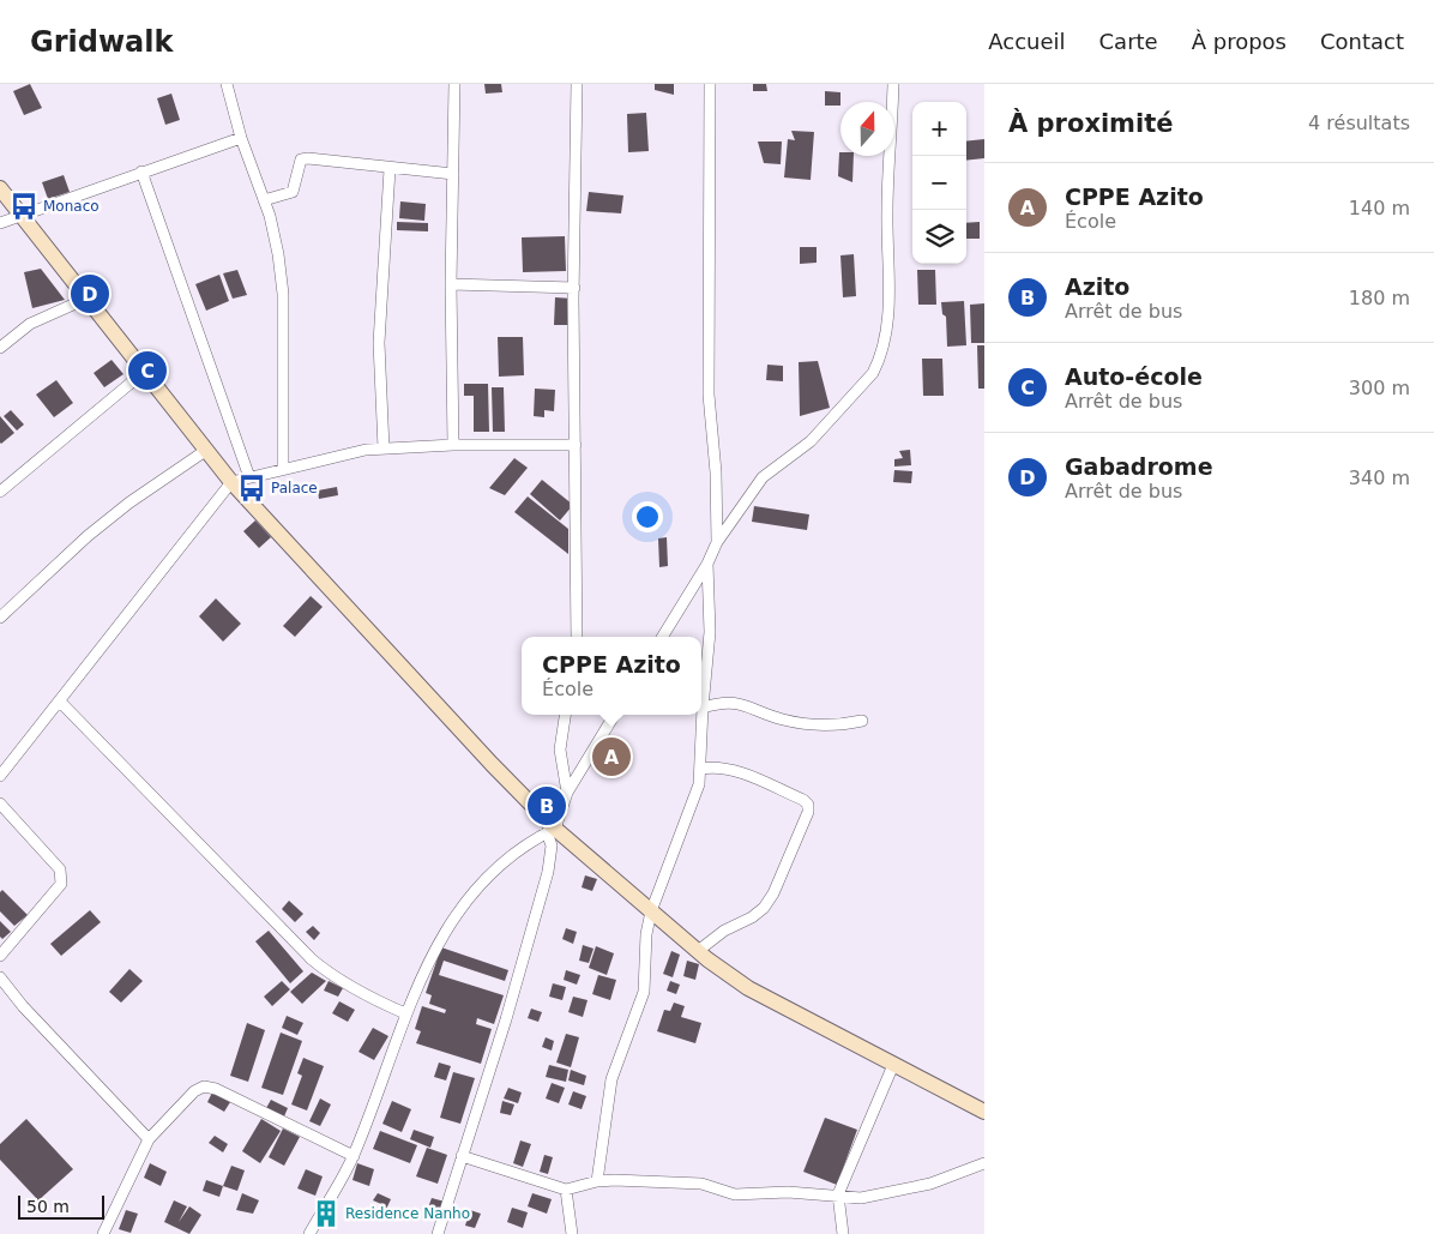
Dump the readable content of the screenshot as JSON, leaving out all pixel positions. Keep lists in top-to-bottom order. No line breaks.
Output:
{"places":{"bus stop":["Monaco","Palace"],"building":["Residence Nanho"]},"scale_bar":"50 m","north":"top","page":{"header":"Gridwalk","nav":["Accueil","Carte","À propos","Contact"],"heading":["À proximité","4 résultats"],"map_buttons":["+","−"],"list":[{"mark":"A","name":"CPPE Azito","note":"École","value":"140 m"},{"mark":"B","name":"Azito","note":"Arrêt de bus","value":"180 m"},{"mark":"C","name":"Auto-école","note":"Arrêt de bus","value":"300 m"},{"mark":"D","name":"Gabadrome","note":"Arrêt de bus","value":"340 m"}],"pins":["D","C","A","B"],"popup":["CPPE Azito","École"],"scale":"50 m"}}
